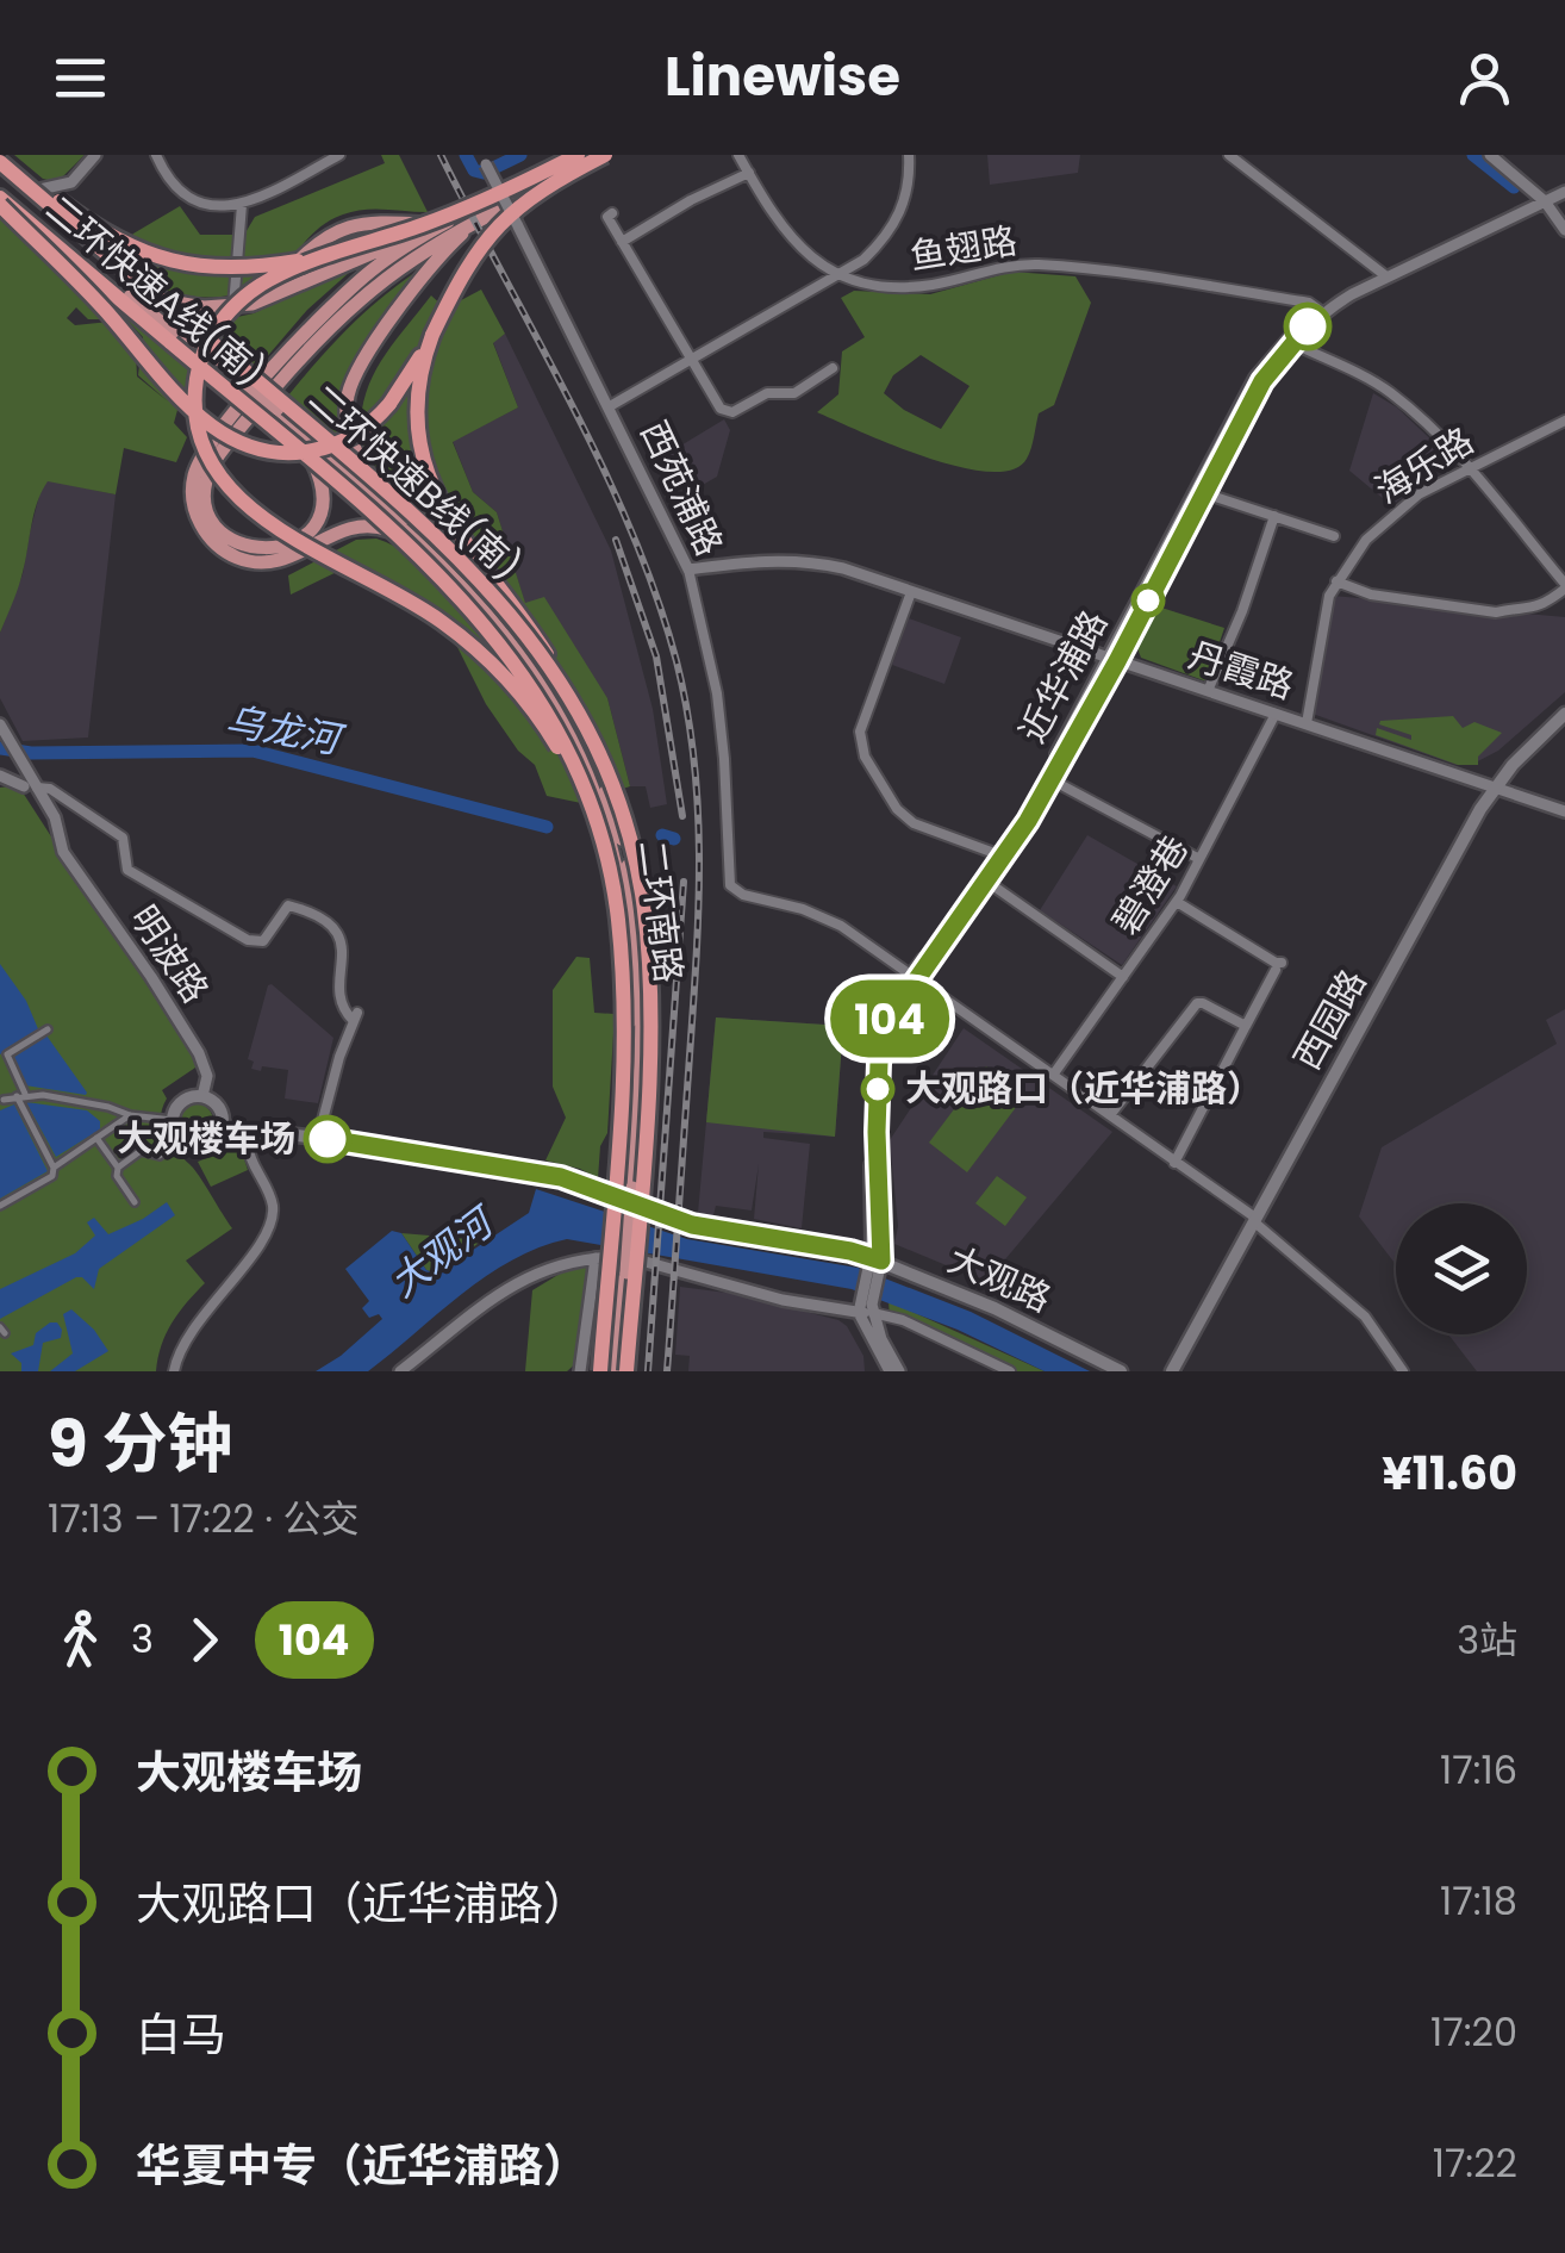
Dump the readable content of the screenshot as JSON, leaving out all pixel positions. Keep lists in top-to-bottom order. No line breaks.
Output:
{"streets":{"highway":["二环快速A线(南)","二环快速B线(南)"],"main road":["二环南路","西园路","大观路"],"street":["鱼翅路","海乐路","西苑浦路","丹霞路","近华浦路","碧澄巷","明波路"]},"crossings":[["鱼翅路","近华浦路"],["二环快速A线(南)","二环南路"],["海乐路","丹霞路"],["二环快速B线(南)","二环南路"],["西苑浦路","丹霞路"],["西苑浦路","近华浦路"],["丹霞路","近华浦路"],["丹霞路","碧澄巷"],["丹霞路","西园路"],["近华浦路","大观路"],["明波路","大观路"]],"water":["乌龙河","大观河"],"places":["大观路口（近华浦路）","大观楼车场"],"lines":["bus line 104"],"page":{"header":"Linewise","on_map":"104","heading":["9 分钟","17:13 – 17:22 · 公交","¥11.60"],"legs":["3","104","3站"],"list":[{"name":"大观楼车场","value":"17:16"},{"name":"大观路口（近华浦路）","value":"17:18"},{"name":"白马","value":"17:20"},{"name":"华夏中专（近华浦路）","value":"17:22"}]}}
